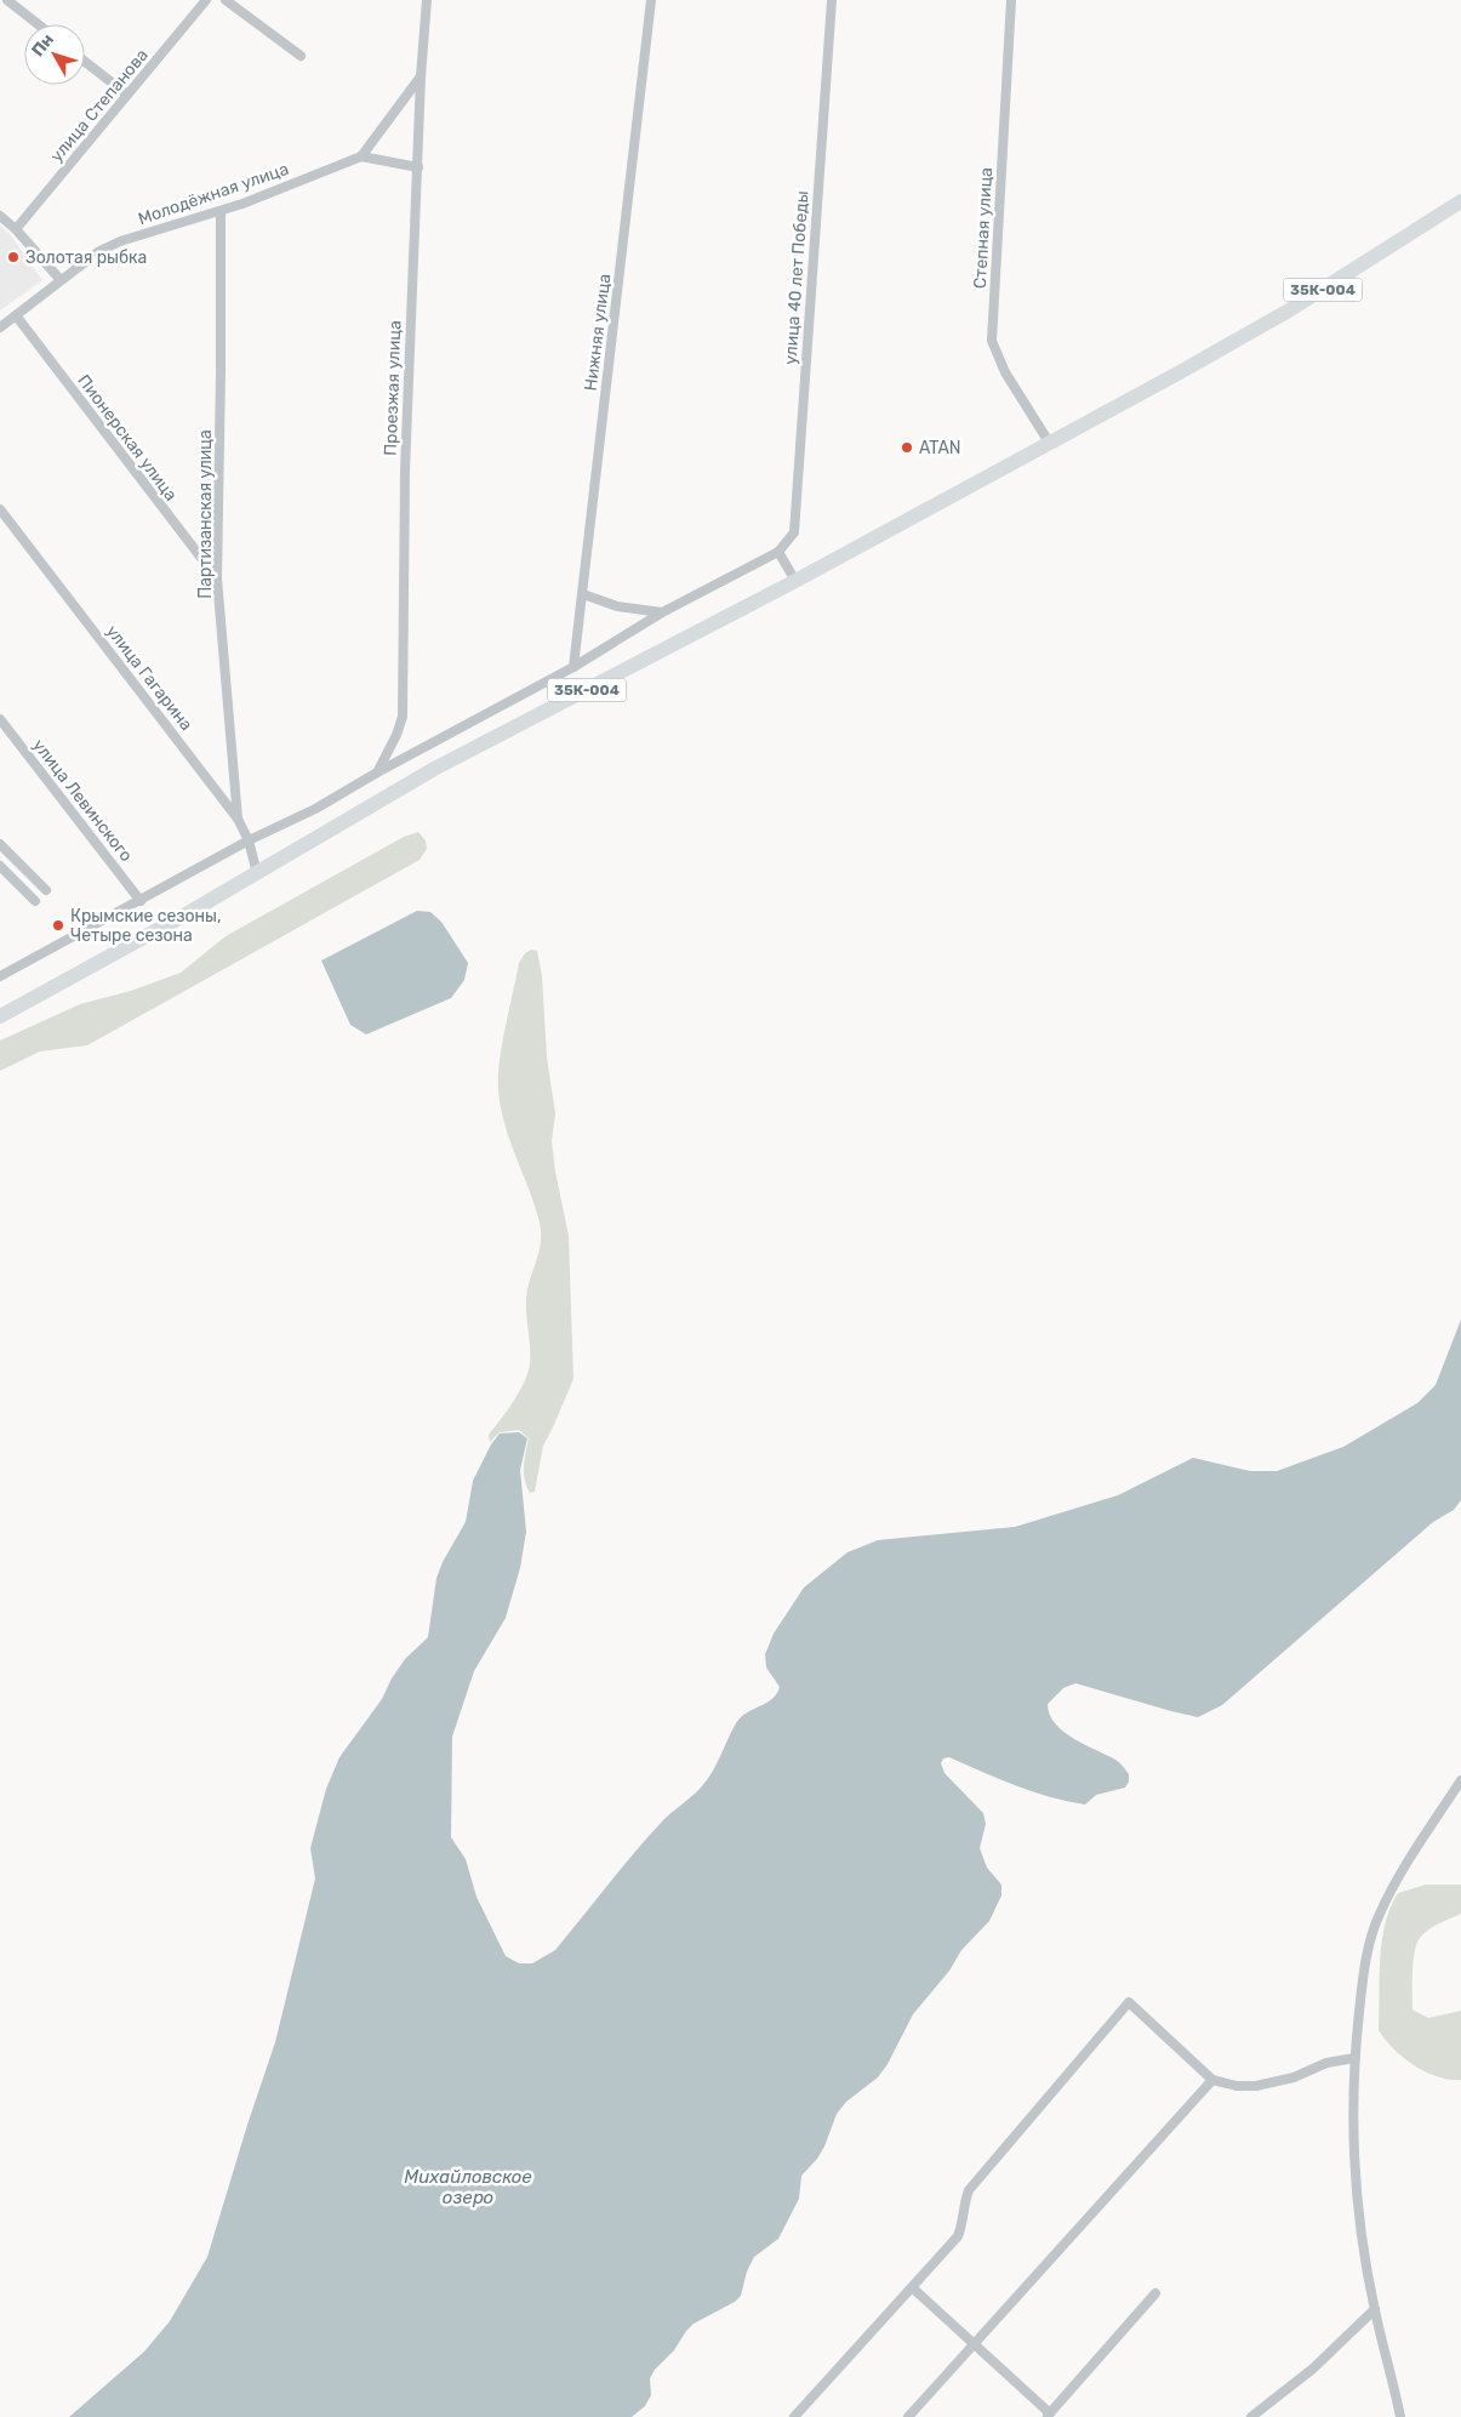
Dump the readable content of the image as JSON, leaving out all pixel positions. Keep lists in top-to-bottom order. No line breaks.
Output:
{"streets":{"main road":["35К-004"],"street":["улица Степанова","Молодёжная улица","Степная улица","улица 40 лет Победы","Нижняя улица","Проезжая улица","Пионерская улица","Партизанская улица","улица Гагарина","улица Левинского"]},"crossings":[["Молодёжная улица","Пионерская улица"],["Молодёжная улица","Партизанская улица"],["Степная улица","35К-004"],["35К-004","улица Гагарина"],["Пионерская улица","Партизанская улица"],["Партизанская улица","улица Гагарина"]],"water":["Михайловское озеро"],"places":["Золотая рыбка","ATAN","Крымские сезоны, Четыре сезона"],"north":"top left"}
